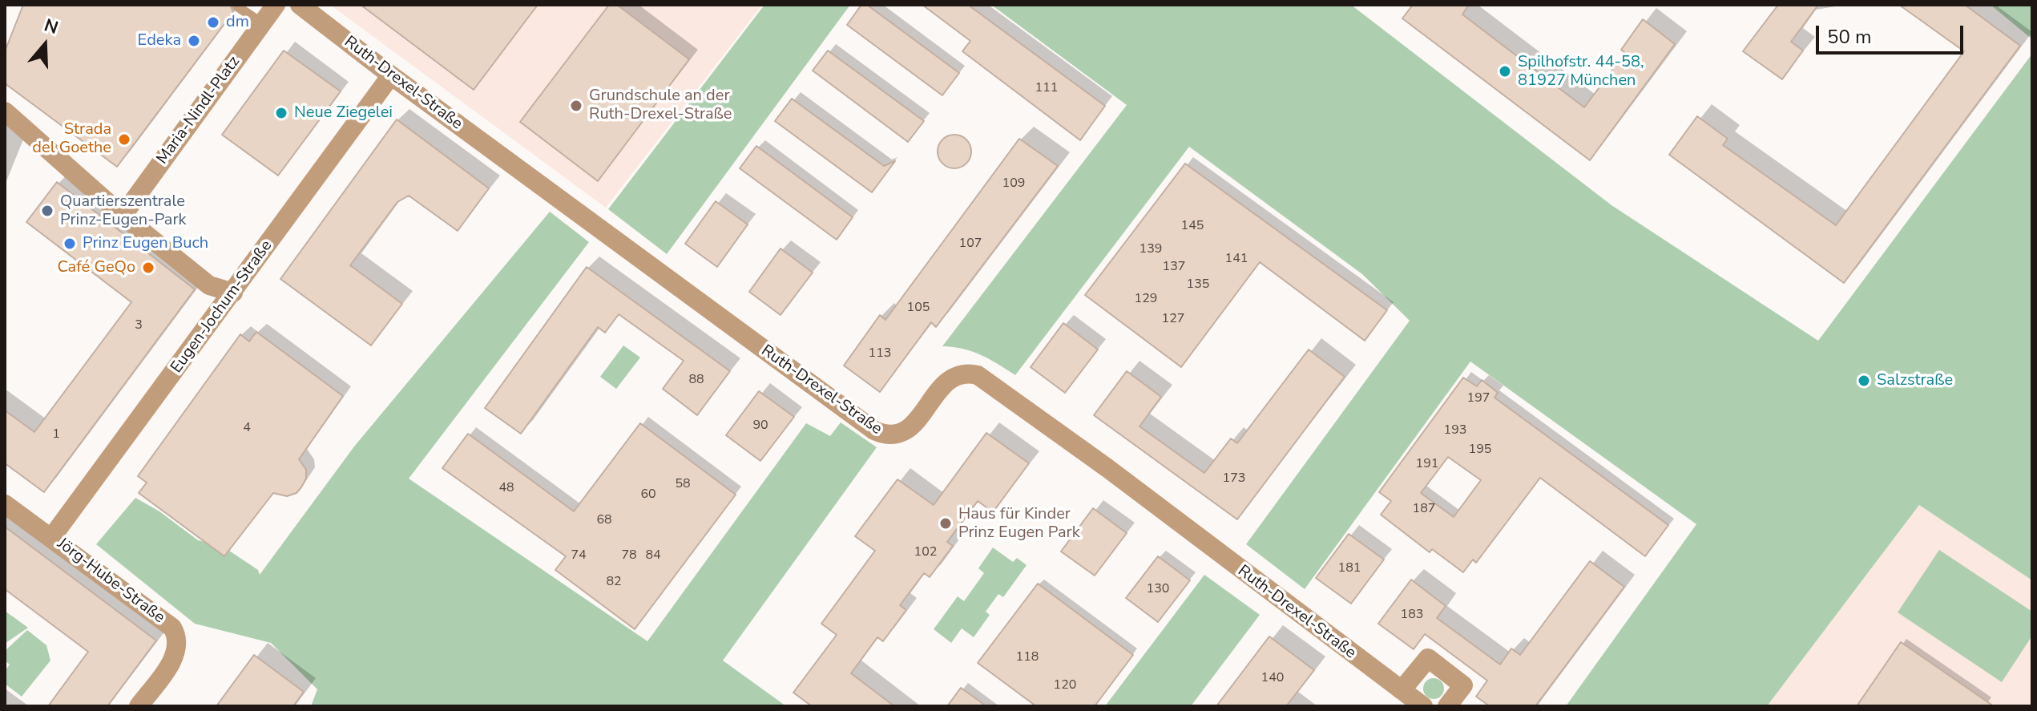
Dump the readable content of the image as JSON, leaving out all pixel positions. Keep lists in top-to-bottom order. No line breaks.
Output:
{"streets":{"street":["Ruth-Drexel-Straße","Maria-Nindl-Platz","Eugen-Jochum-Straße","Jörg-Hube-Straße"]},"crossings":[["Ruth-Drexel-Straße","Eugen-Jochum-Straße"],["Eugen-Jochum-Straße","Jörg-Hube-Straße"]],"places":["dm","Edeka","Spilhofstr. 44-58, 81927 München","Grundschule an der Ruth-Drexel-Straße","Neue Ziegelei","Strada del Goethe","Quartierszentrale Prinz-Eugen-Park","Prinz Eugen Buch","Café GeQo","Salzstraße","Haus für Kinder Prinz Eugen Park"],"house_numbers":["111","109","145","107","139","141","137","135","129","105","127","3","113","88","197","90","4","193","1","195","191","173","58","48","60","187","68","102","74","78","84","181","82","130","183","118","140","120"],"scale_bar":"50 m","north":"top"}
